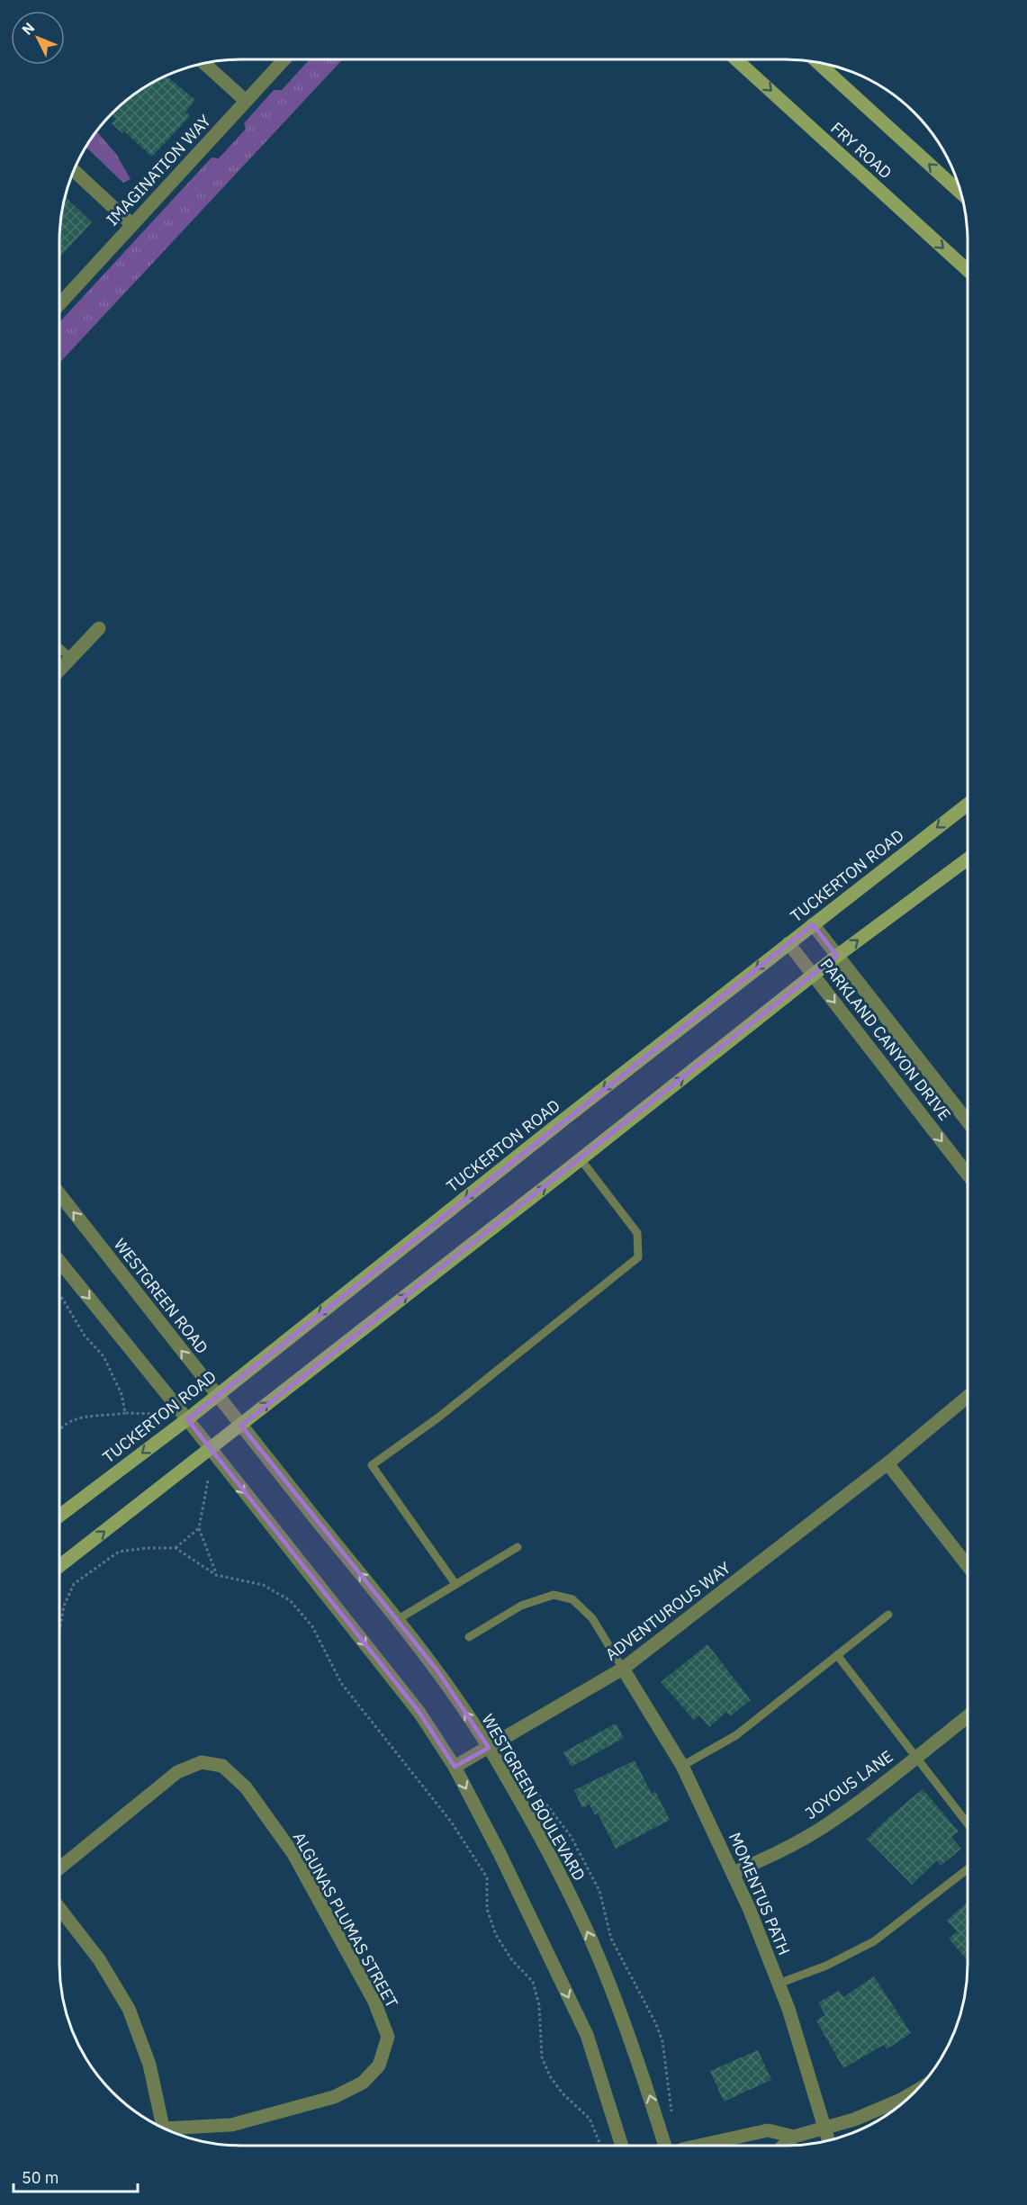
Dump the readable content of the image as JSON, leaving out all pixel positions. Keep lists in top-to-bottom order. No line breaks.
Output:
{"streets":{"main road":["FRY ROAD","TUCKERTON ROAD"],"street":["IMAGINATION WAY","PARKLAND CANYON DRIVE","WESTGREEN ROAD","ADVENTUROUS WAY","JOYOUS LANE","WESTGREEN BOULEVARD","MOMENTUS PATH","ALGUNAS PLUMAS STREET"]},"crossings":[["TUCKERTON ROAD","PARKLAND CANYON DRIVE"],["TUCKERTON ROAD","WESTGREEN ROAD"],["WESTGREEN ROAD","WESTGREEN BOULEVARD"],["ADVENTUROUS WAY","WESTGREEN BOULEVARD"],["ADVENTUROUS WAY","MOMENTUS PATH"],["JOYOUS LANE","MOMENTUS PATH"]],"scale_bar":"50 m","north":"top left"}
